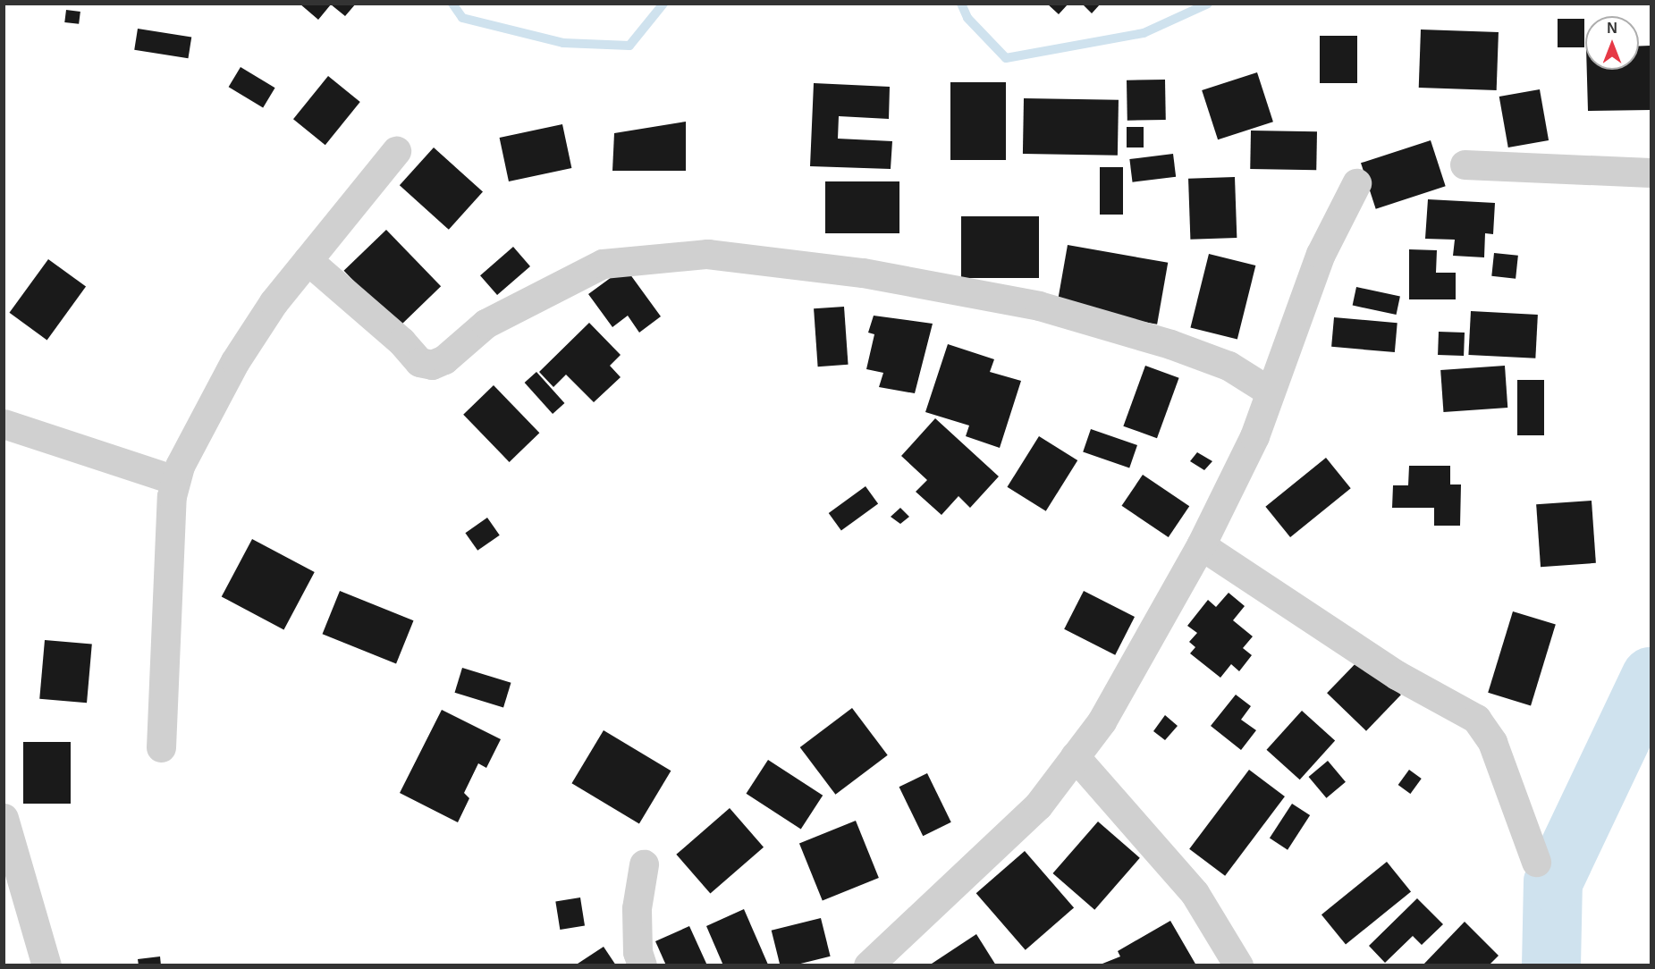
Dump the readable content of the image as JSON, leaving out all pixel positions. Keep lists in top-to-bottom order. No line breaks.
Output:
{"north":"top"}
